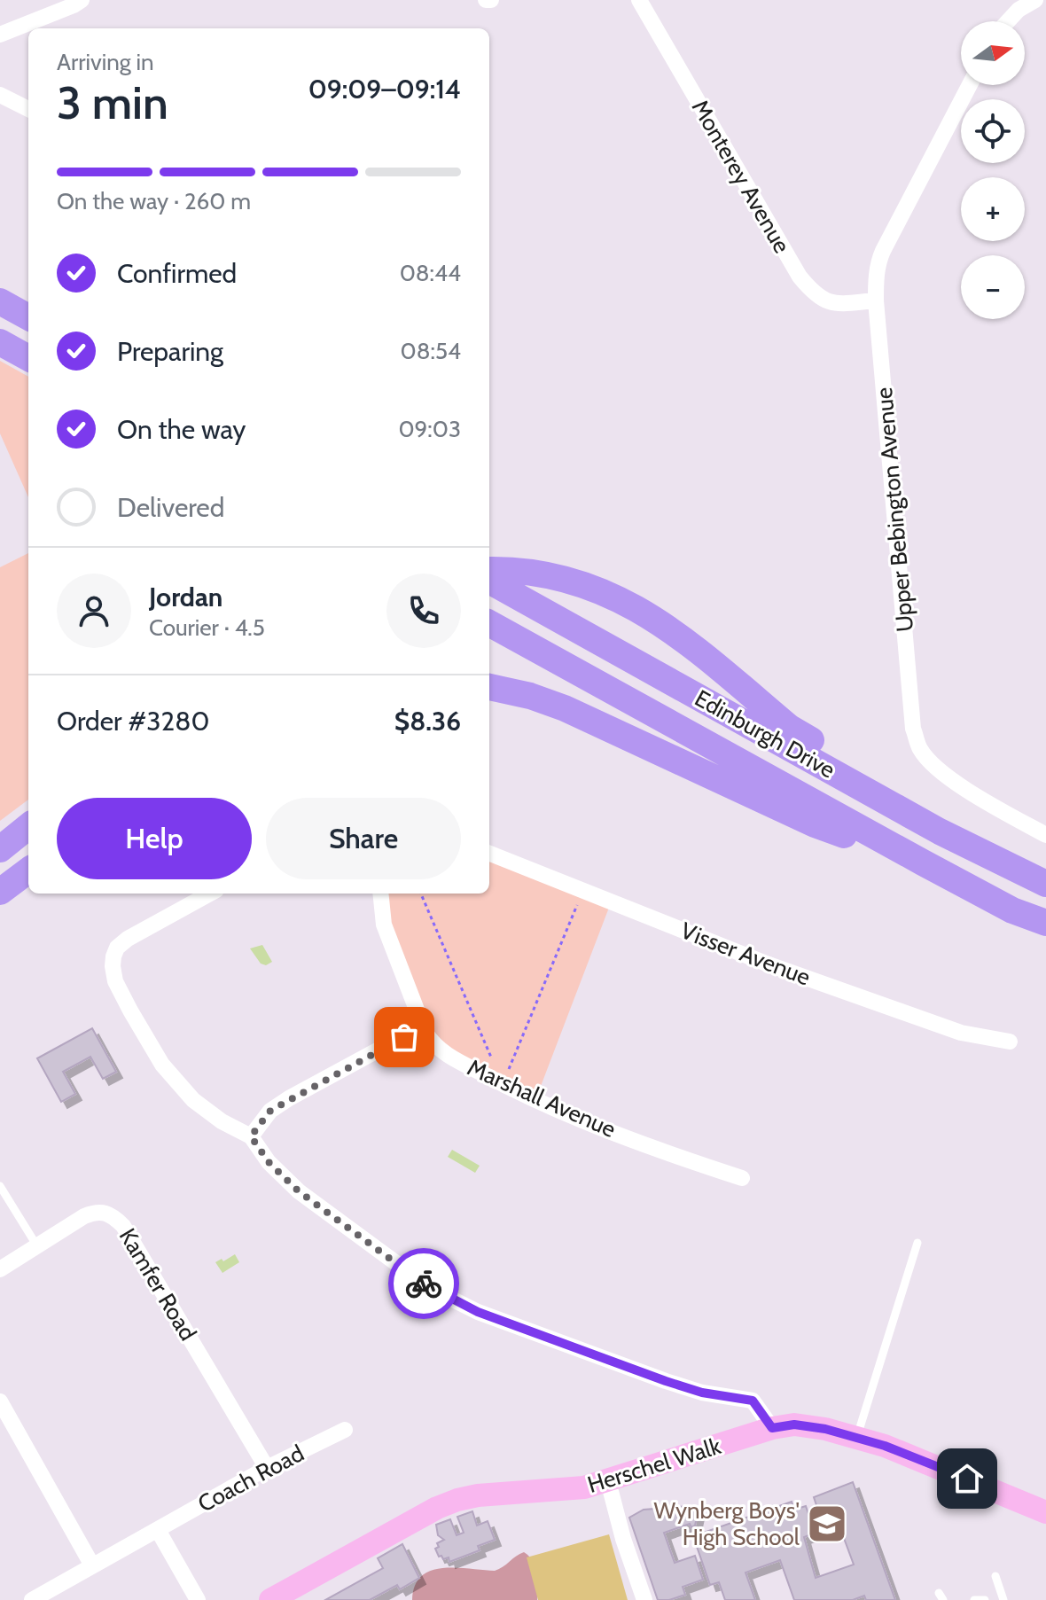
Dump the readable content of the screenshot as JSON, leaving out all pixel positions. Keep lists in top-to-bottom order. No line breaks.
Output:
{"streets":{"highway":["Edinburgh Drive"],"main road":["Herschel Walk"],"street":["Monterey Avenue","Upper Bebington Avenue","Visser Avenue","Marshall Avenue","Kamfer Road","Coach Road"]},"crossings":[["Monterey Avenue","Upper Bebington Avenue"],["Kamfer Road","Coach Road"]],"places":{"school or university":["Wynberg Boys' High School"]},"north":"right","page":{"map_buttons":["+","−"],"heading":["3 min","Arriving in","09:09–09:14"],"panel":["Jordan","Courier · 4.5","Order #3280","$8.36"],"bar":"On the way · 260 m","list":[["Confirmed","08:44"],["Preparing","08:54"],["On the way","09:03"],"Delivered"],"buttons":["Help","Share"]}}
